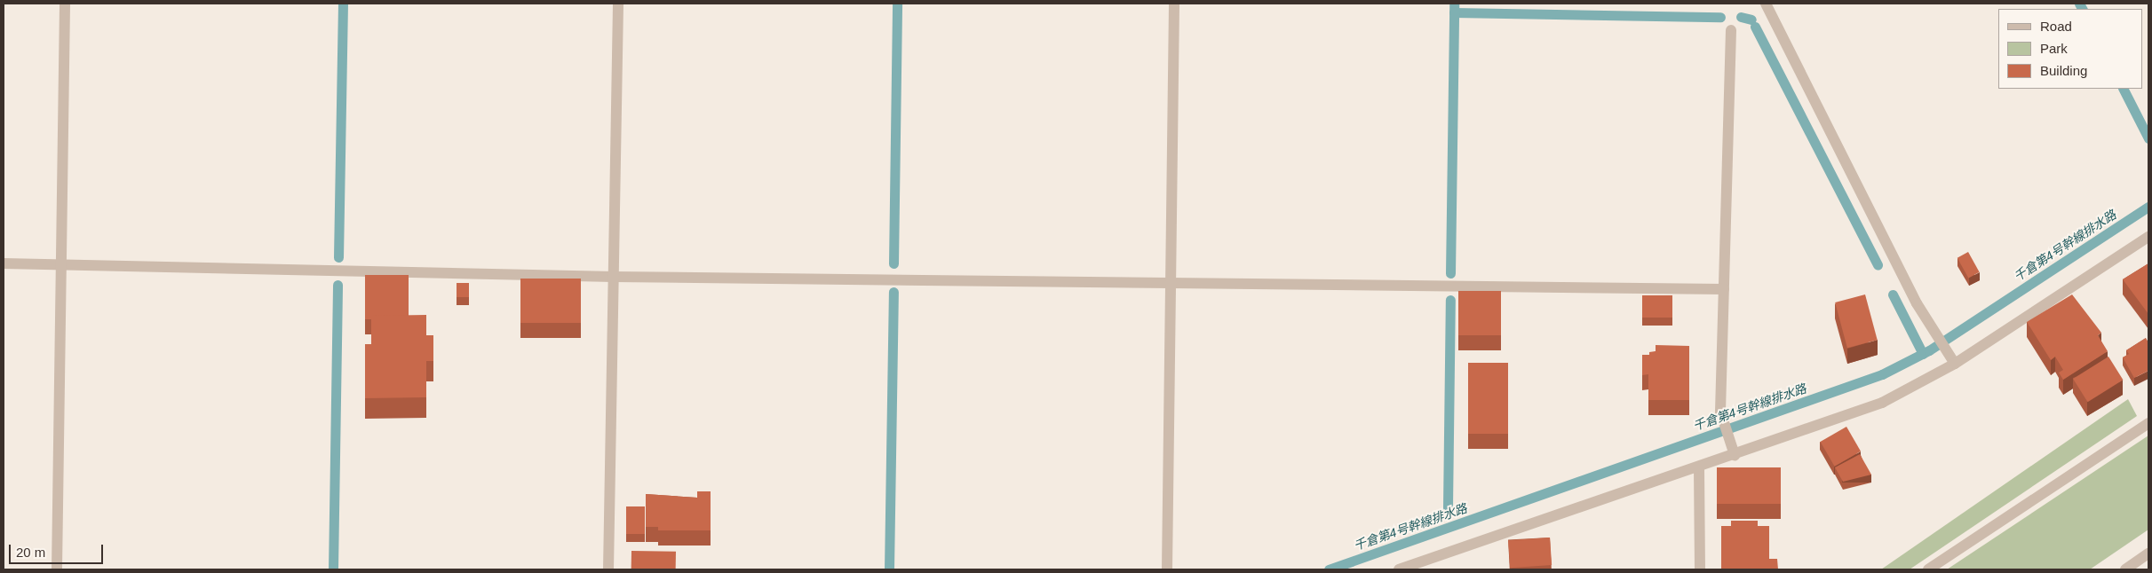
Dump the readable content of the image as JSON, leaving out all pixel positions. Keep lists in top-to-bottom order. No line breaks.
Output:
{"water":["千倉第4号幹線排水路"],"legend":["Road","Park","Building"],"scale_bar":"20 m"}
